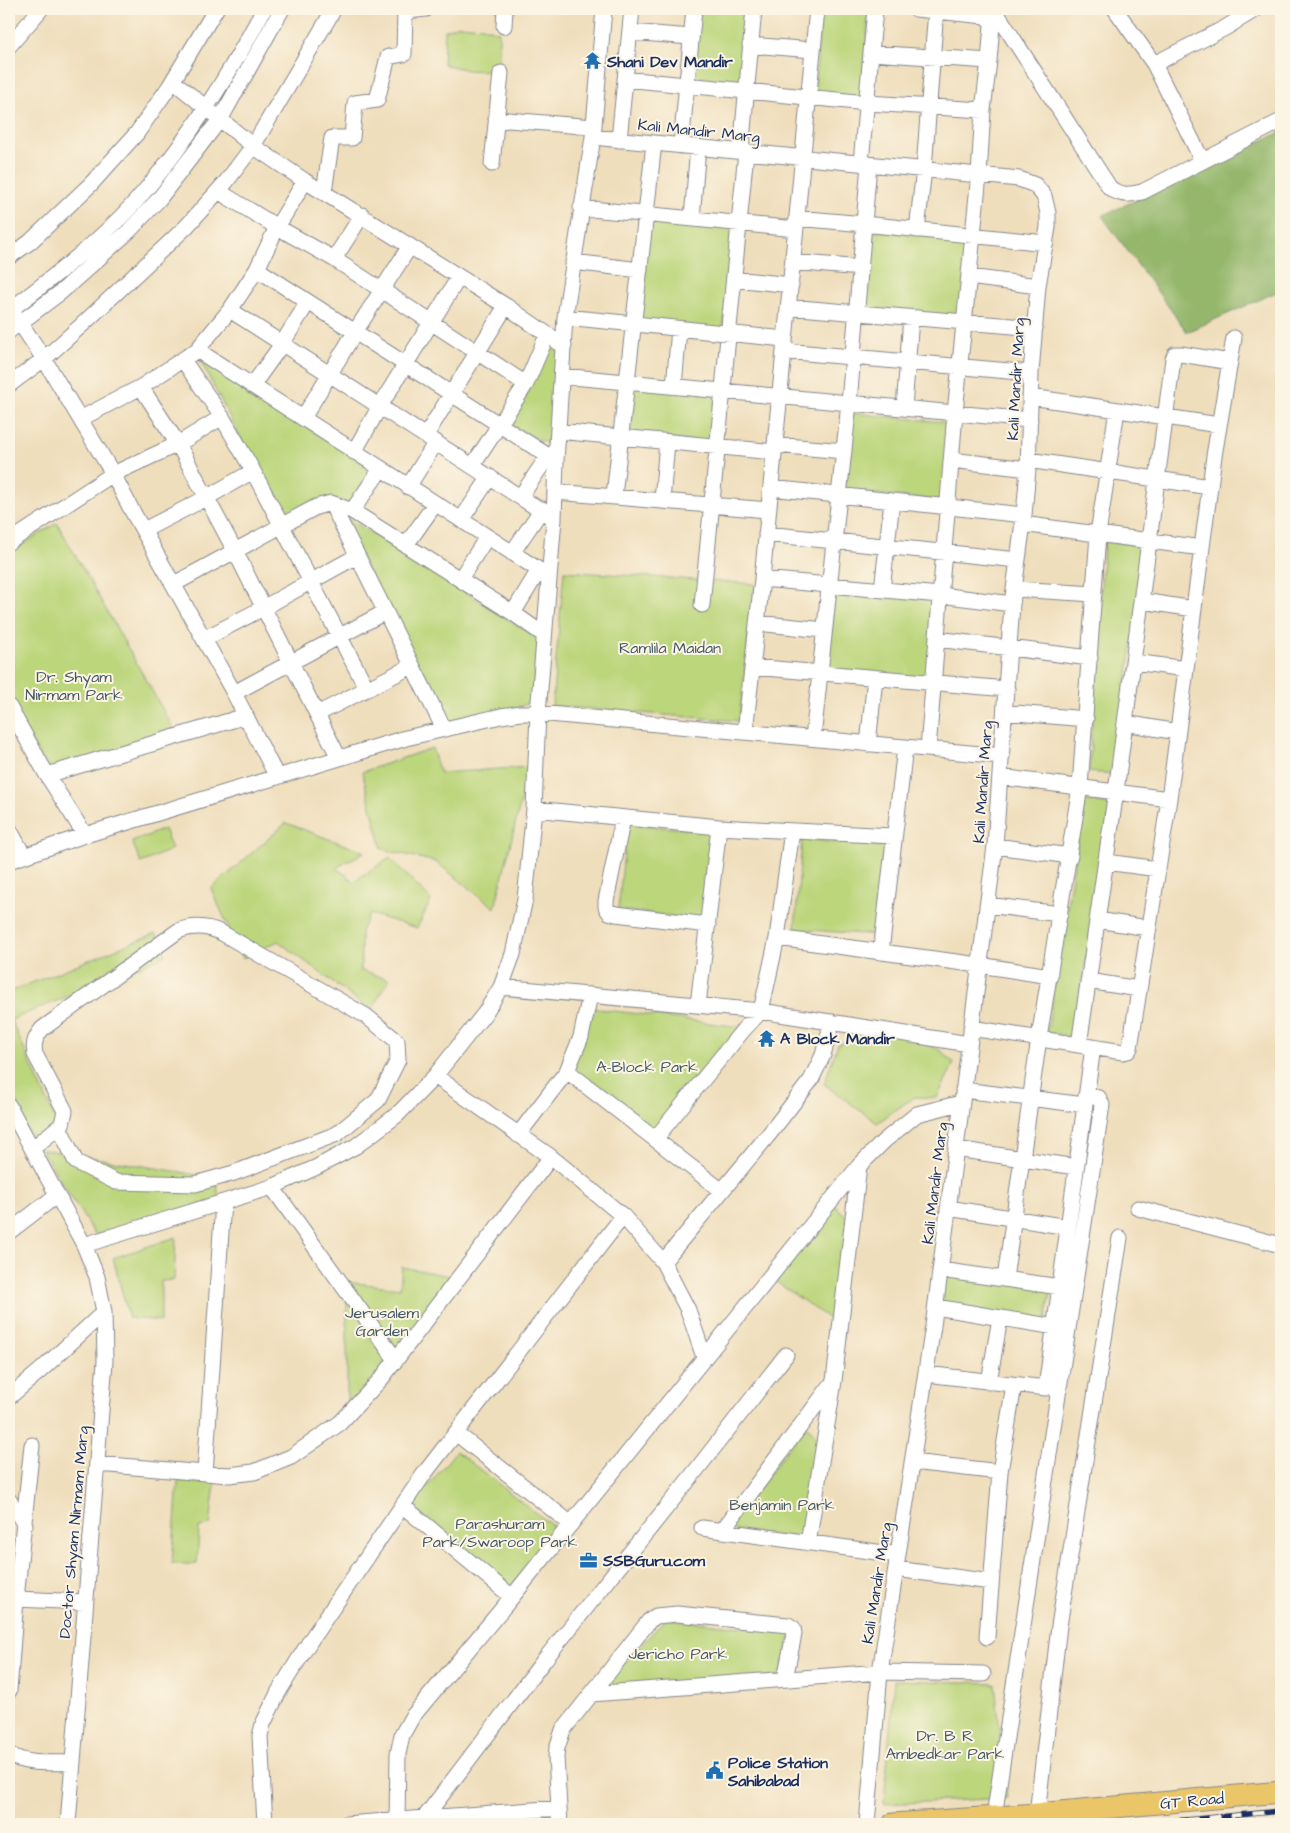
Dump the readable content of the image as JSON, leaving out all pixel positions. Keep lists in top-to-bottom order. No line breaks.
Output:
{"streets":{"highway":["GT Road"],"street":["Kali Mandir Marg","Doctor Shyam Nirmam Marg"]},"parks":["Ramlila Maidan","Dr. Shyam Nirmam Park","A-Block Park","Jerusalem Garden","Benjamin Park","Parashuram Park/Swaroop Park","Jericho Park","Dr. B R Ambedkar Park"],"places":{"temple":["Shani Dev Mandir","A Block Mandir"],"office":["SSBGuru.com"],"public building":["Police Station Sahibabad"]}}
